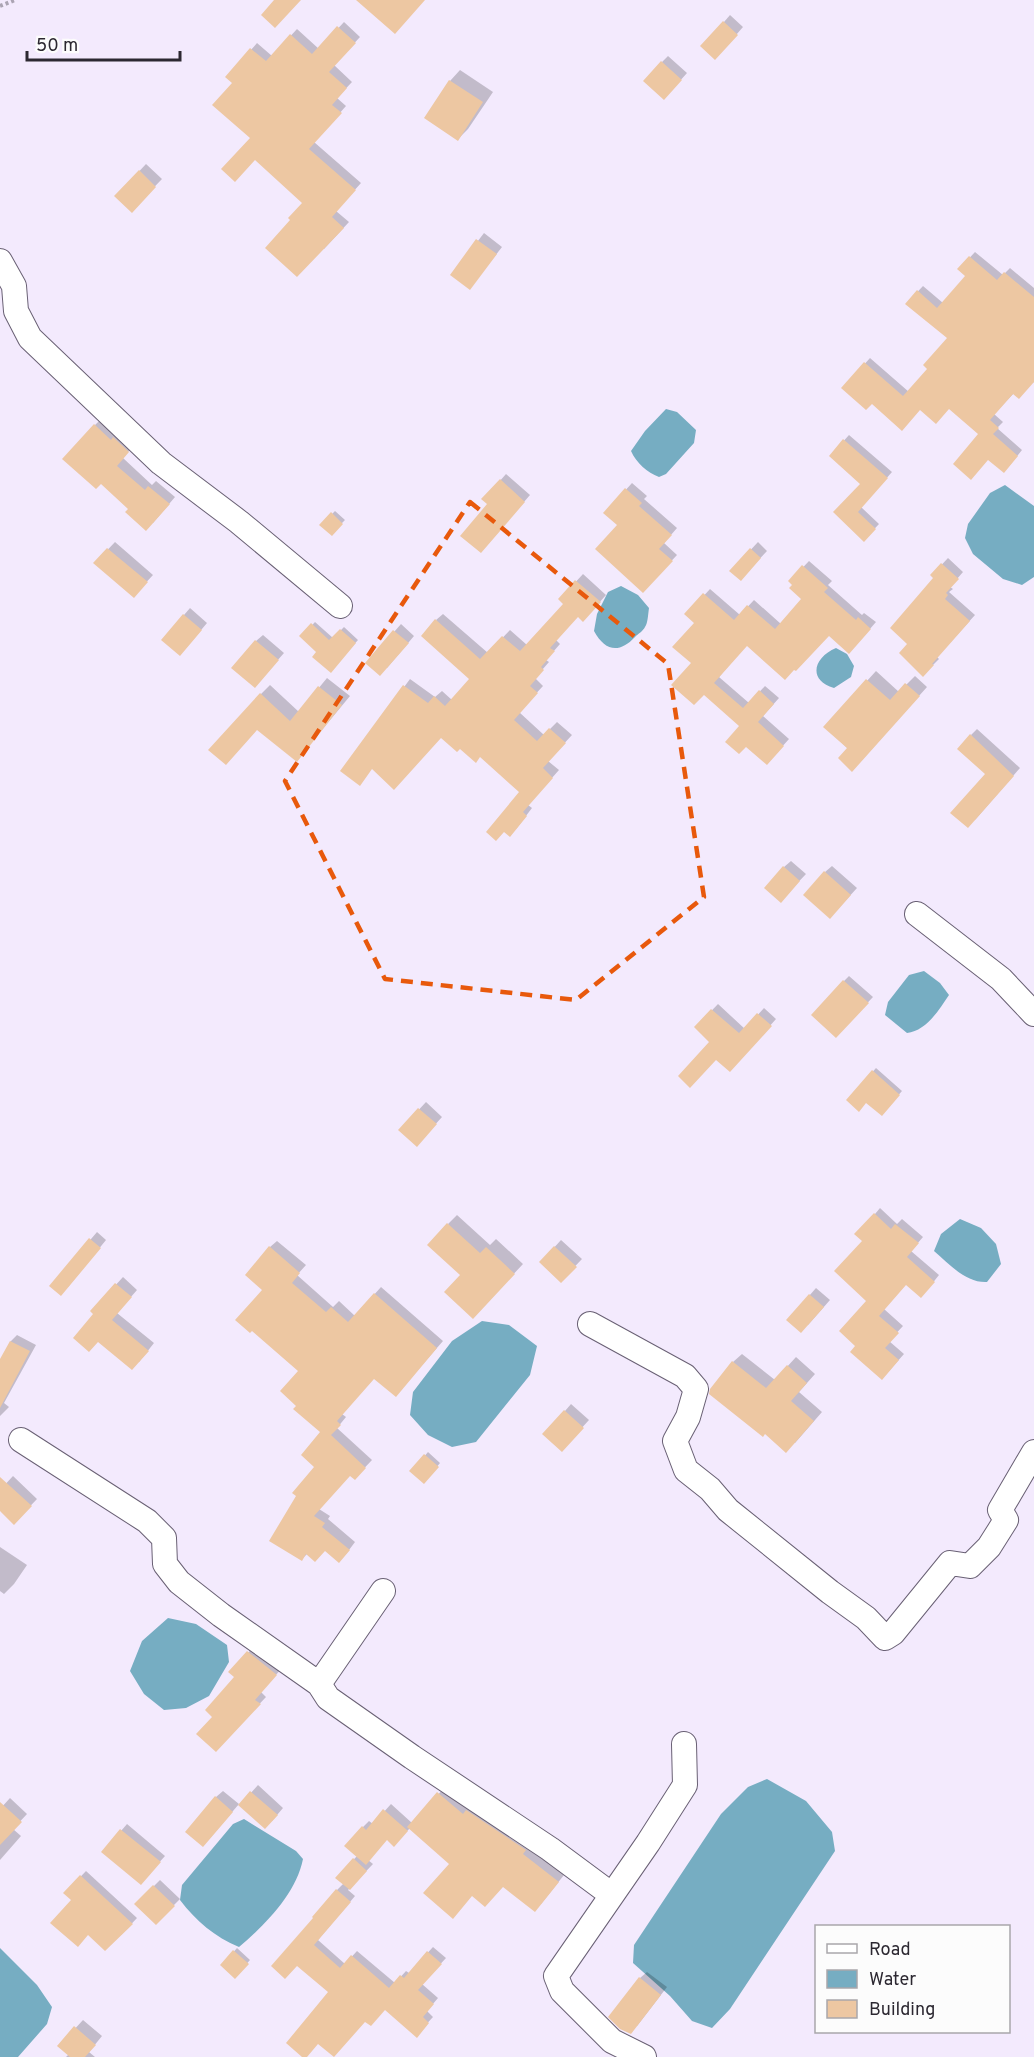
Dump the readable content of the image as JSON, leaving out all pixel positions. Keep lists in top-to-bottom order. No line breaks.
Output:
{"legend":["Road","Water","Building"],"scale_bar":"50 m"}
